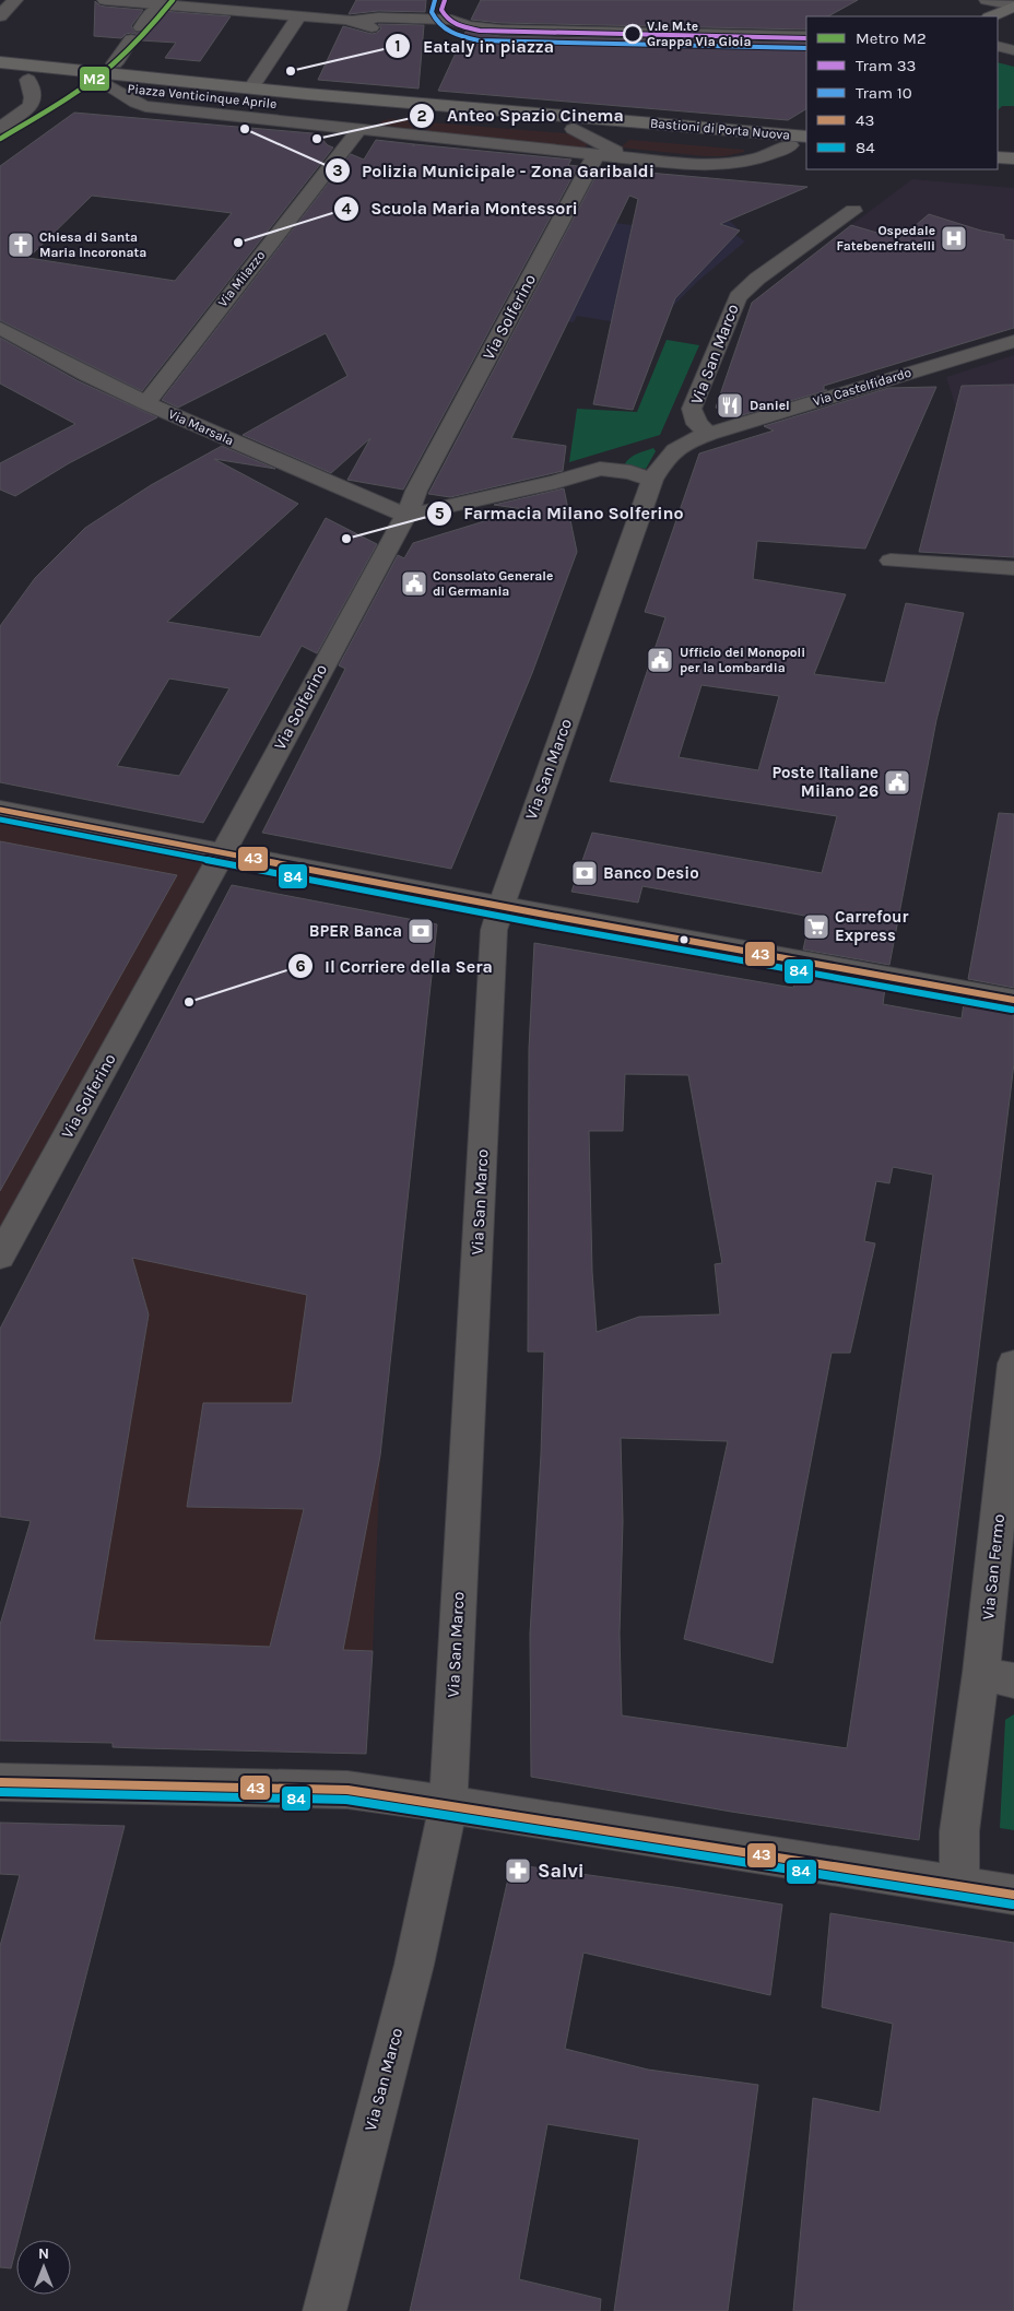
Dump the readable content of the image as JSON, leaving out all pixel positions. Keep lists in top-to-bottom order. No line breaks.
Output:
{"streets":{"main road":["Piazza Venticinque Aprile","Bastioni di Porta Nuova"],"street":["Via Milazzo","Via Solferino","Via San Marco","Via Castelfidardo","Via Marsala","Via San Fermo"]},"crossings":[["Piazza Venticinque Aprile","Bastioni di Porta Nuova"],["Piazza Venticinque Aprile","Via Milazzo"],["Bastioni di Porta Nuova","Via Milazzo"],["Bastioni di Porta Nuova","Via Solferino"],["Via Milazzo","Via Marsala"],["Via Solferino","Via Marsala"],["Via San Marco","Via Castelfidardo"]],"places":{"other":["V.le M.te Grappa Via Gioia","Eataly in piazza","Polizia Municipale - Zona Garibaldi","Anteo Spazio Cinema","Scuola Maria Montessori","Farmacia Milano Solferino","Il Corriere della Sera"],"hospital":["Ospedale Fatebenefratelli"],"church":["Chiesa di Santa Maria Incoronata"],"restaurant":["Daniel"],"public building":["Consolato Generale di Germania","Ufficio dei Monopoli per la Lombardia","Poste Italiane Milano 26"],"bank":["Banco Desio","BPER Banca"],"supermarket":["Carrefour Express"],"pharmacy":["Salvi"]},"lines":["metro line M2","tram line 33","tram line 10","transit line 43","transit line 84"],"legend":["Metro M2","Tram 33","Tram 10","43","84"],"north":"top"}
